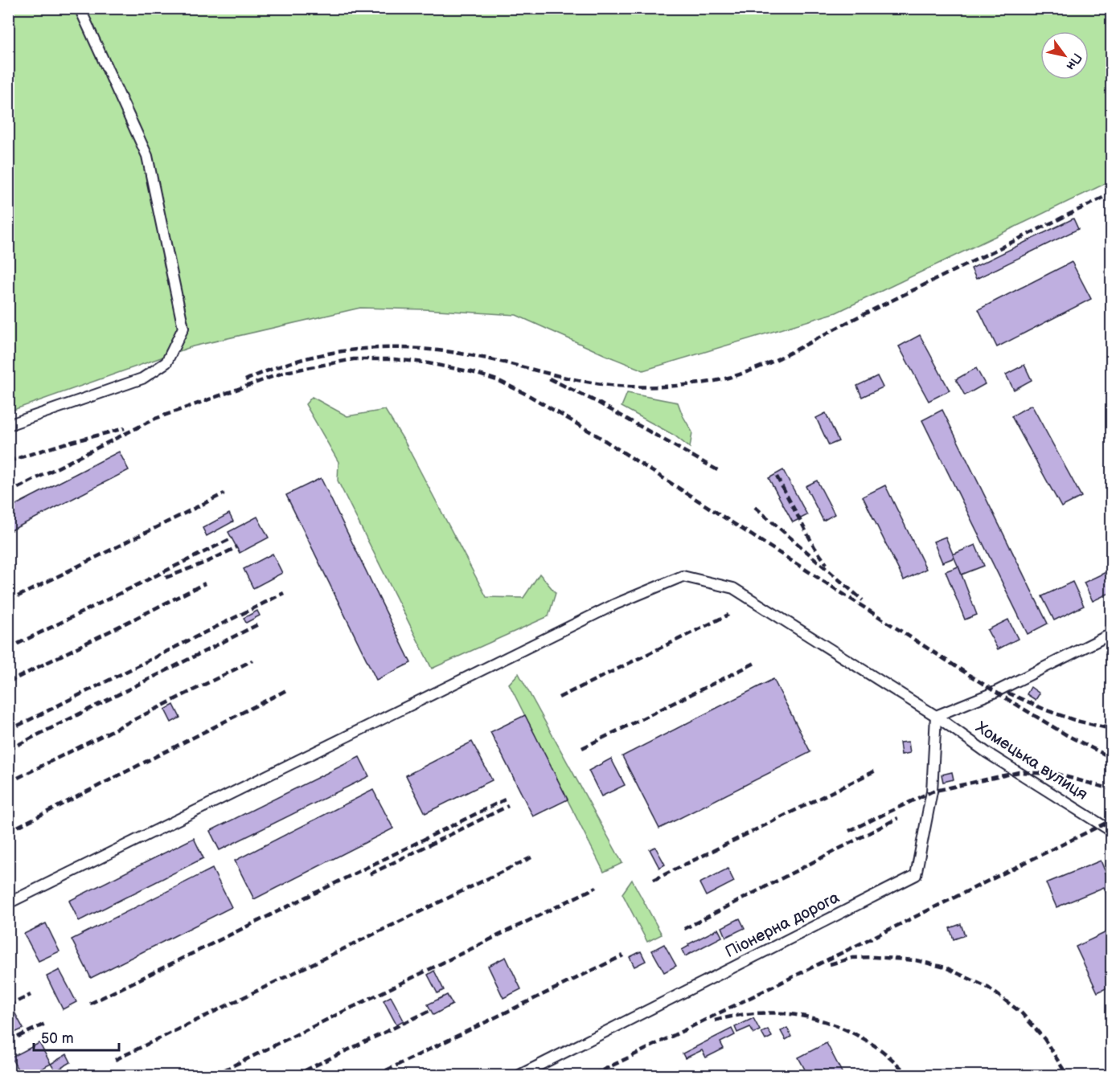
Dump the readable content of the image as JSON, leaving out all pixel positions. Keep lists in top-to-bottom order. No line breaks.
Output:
{"streets":{"street":["Хомецька вулиця","Піонерна дорога"]},"crossings":[["Хомецька вулиця","Піонерна дорога"]],"scale_bar":"50 m","north":"bottom right"}
